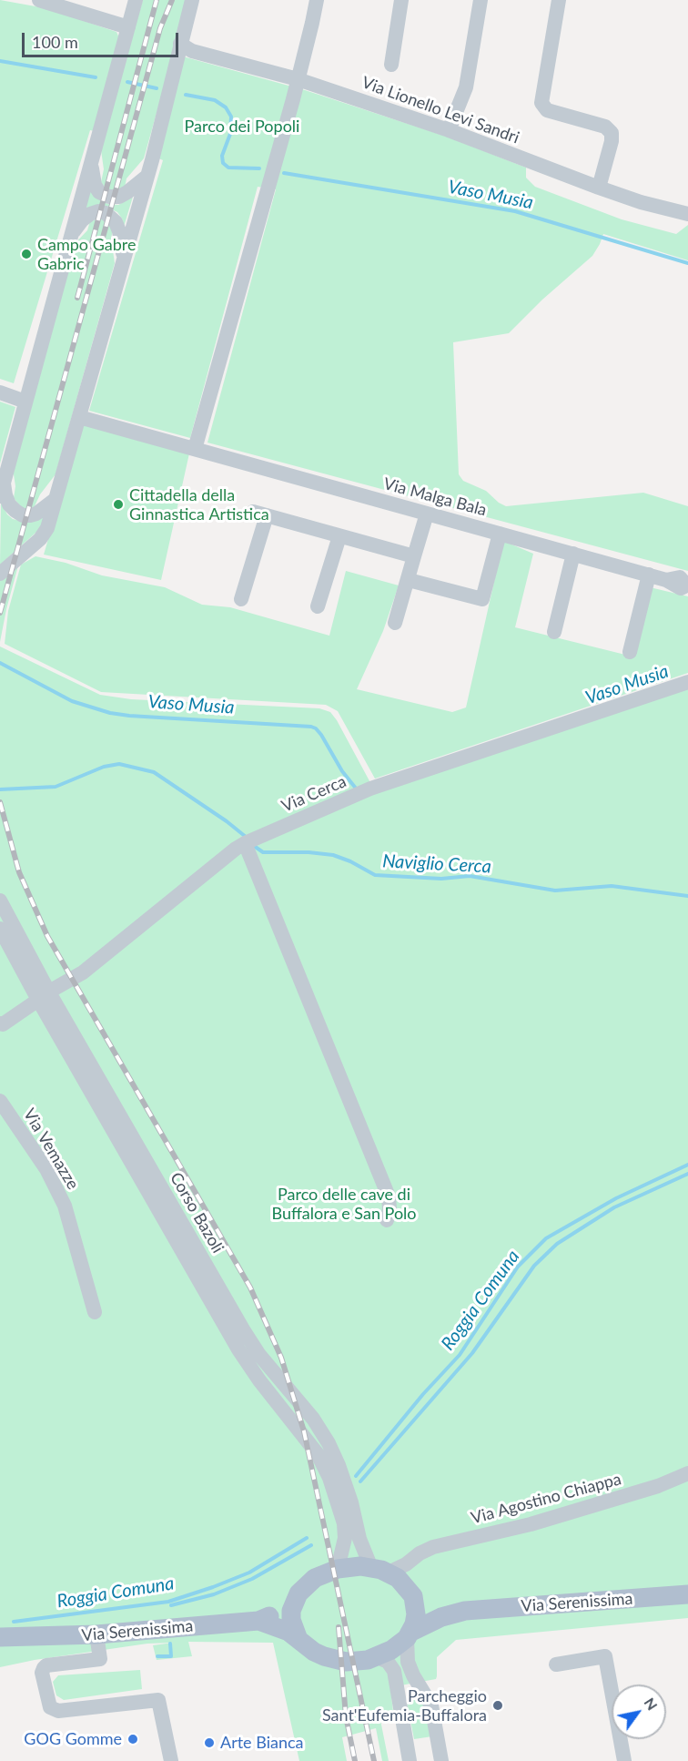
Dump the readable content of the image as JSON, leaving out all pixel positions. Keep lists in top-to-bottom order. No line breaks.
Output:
{"streets":{"main road":["Via Serenissima"],"street":["Via Lionello Levi Sandri","Via Malga Bala","Via Cerca","Via Vemazze","Corso Bazoli","Via Agostino Chiappa"]},"crossings":[["Via Cerca","Corso Bazoli"],["Via Agostino Chiappa","Via Serenissima"]],"water":["Vaso Musia","Naviglio Cerca","Roggia Comuna"],"parks":["Parco dei Popoli","Parco delle cave di Buffalora e San Polo"],"places":["Campo Gabre Gabric","Cittadella della Ginnastica Artistica","Parcheggio Sant'Eufemia-Buffalora","GOG Gomme","Arte Bianca"],"scale_bar":"100 m","north":"top right"}
